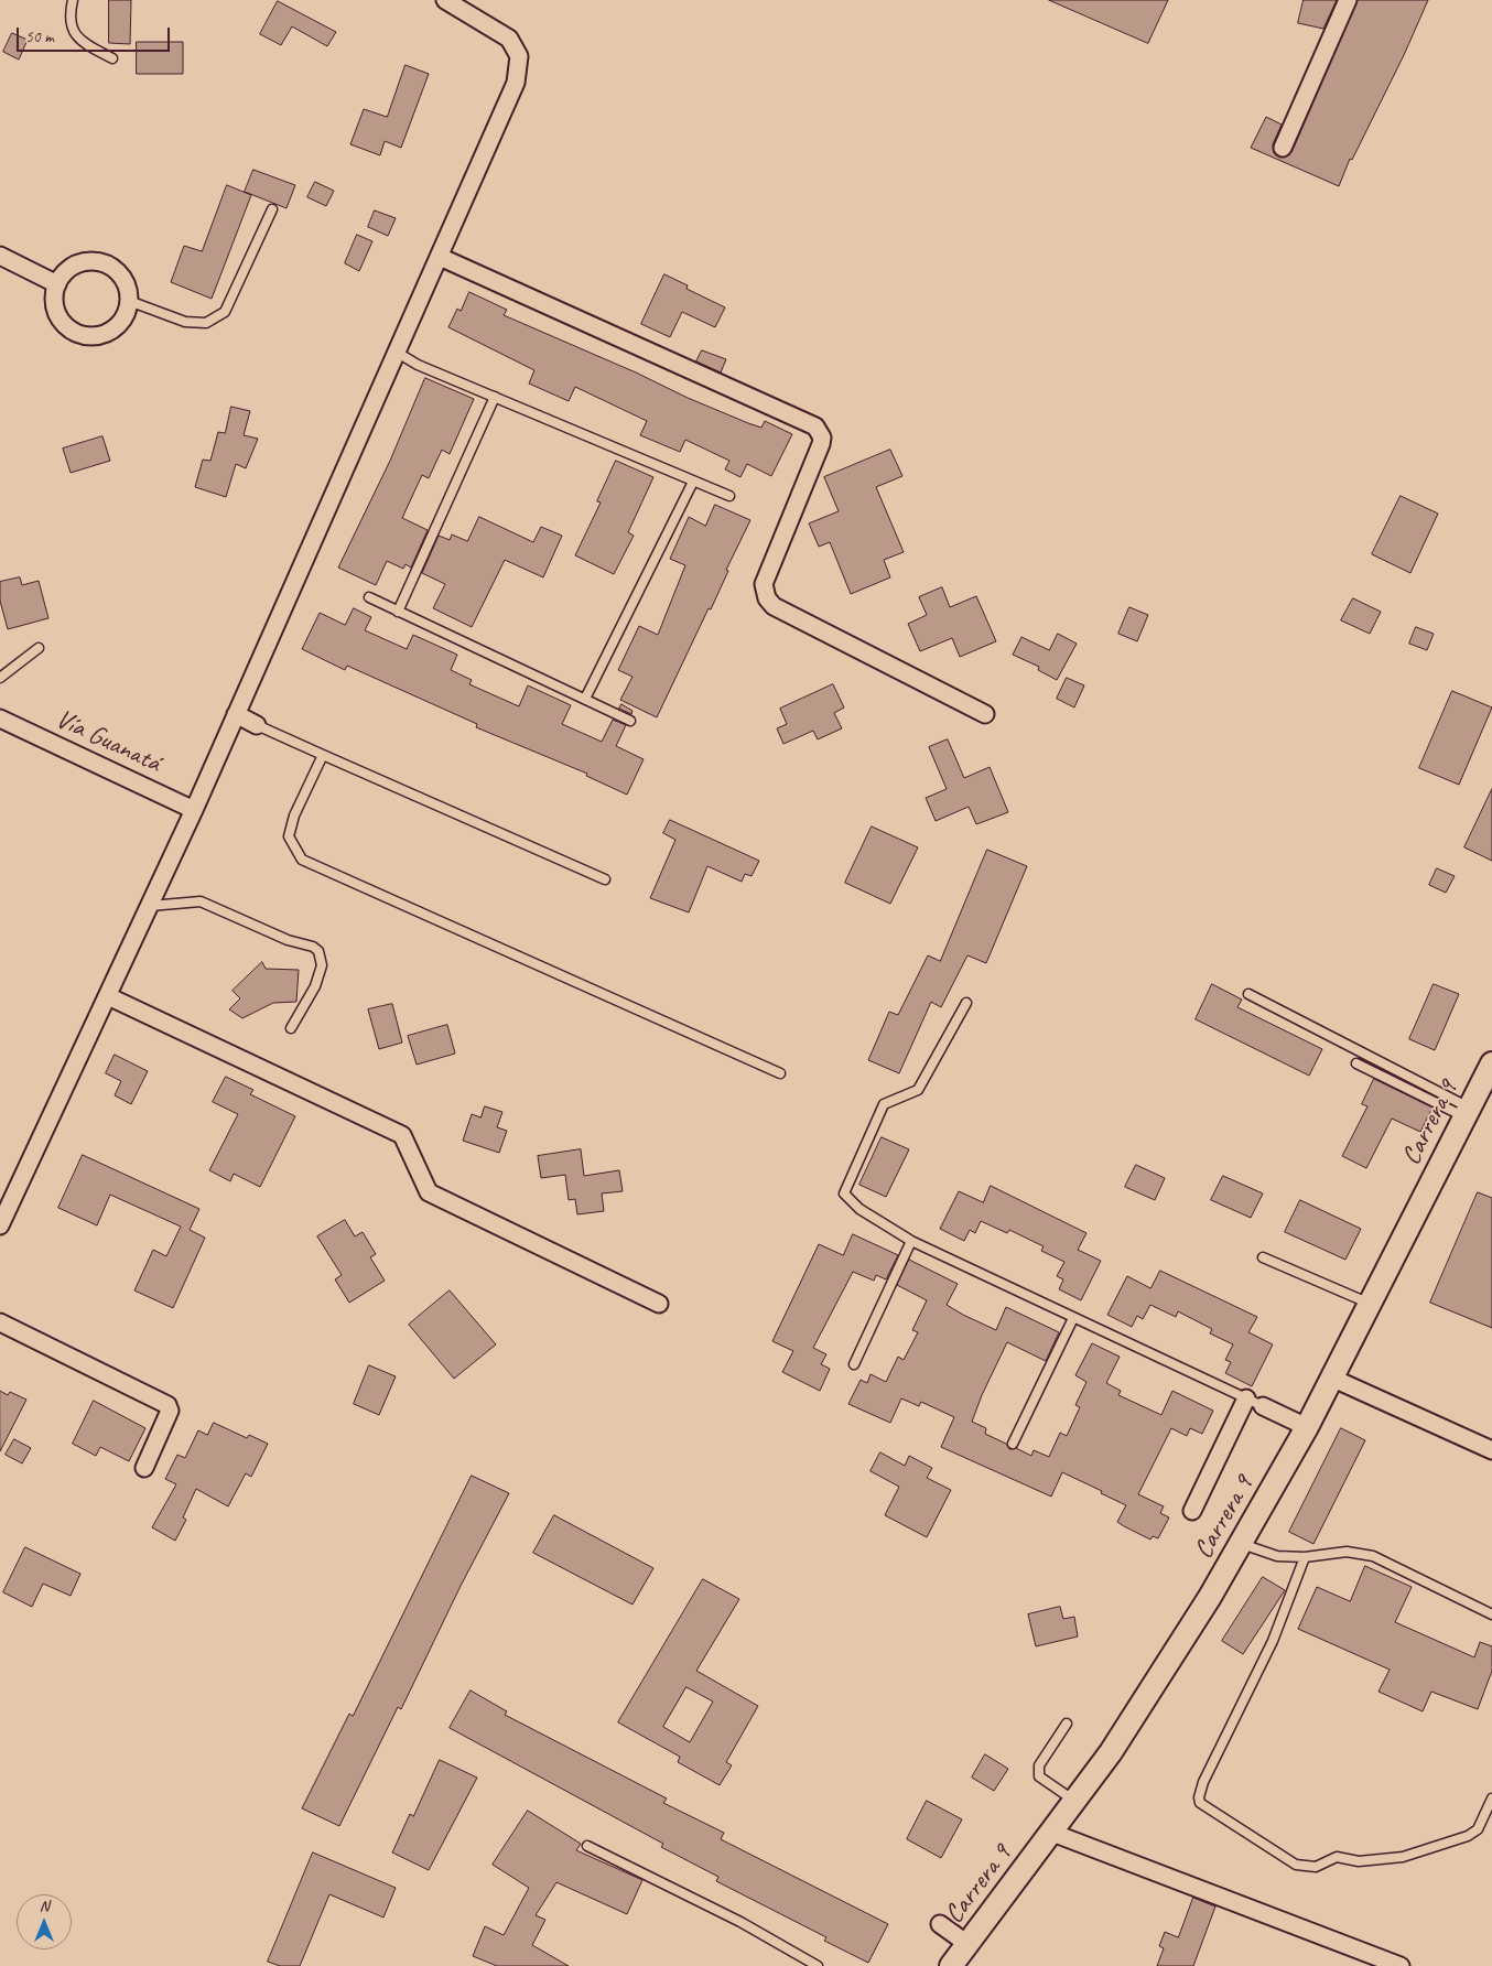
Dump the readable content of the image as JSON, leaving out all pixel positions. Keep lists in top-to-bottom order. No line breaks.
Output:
{"streets":{"main road":["Carrera 9"],"street":["Vía Guanatá"]},"scale_bar":"50 m","north":"top"}
